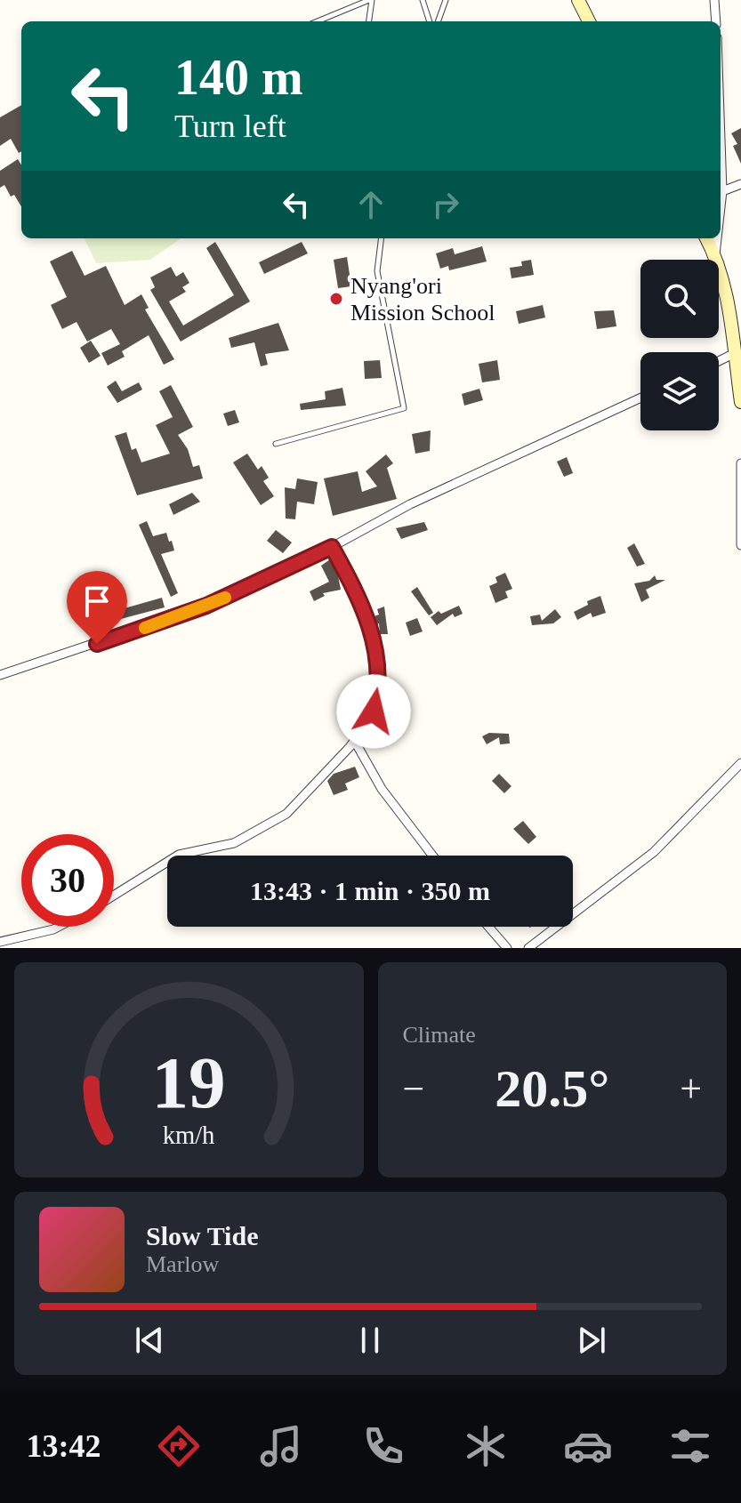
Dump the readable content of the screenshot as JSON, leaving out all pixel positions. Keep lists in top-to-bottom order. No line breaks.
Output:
{"places":["Nyang'ori Mission School"],"page":{"turn":["140 m","Turn left"],"limit":"30","trip":"13:43 · 1 min · 350 m","tile":"Climate","heat":["−","20.5°","+"],"song":["Slow Tide","Marlow"],"tabs":"13:42","gauge":["19","km/h"]}}
